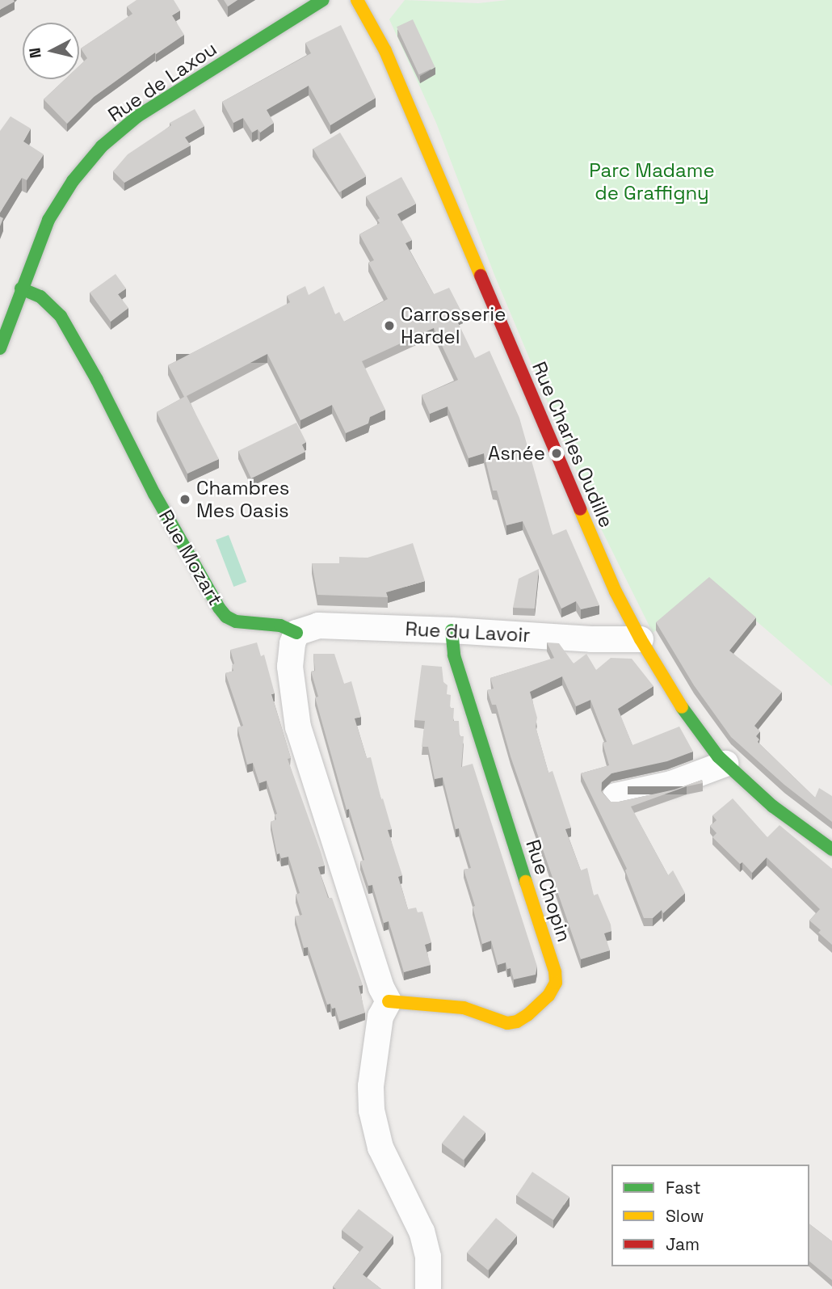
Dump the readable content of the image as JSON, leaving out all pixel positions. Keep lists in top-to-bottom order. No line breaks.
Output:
{"streets":{"street":["Rue de Laxou","Rue Charles Oudille","Rue Mozart","Rue du Lavoir","Rue Chopin"]},"crossings":[["Rue de Laxou","Rue Mozart"],["Rue Charles Oudille","Rue du Lavoir"],["Rue Mozart","Rue du Lavoir"],["Rue du Lavoir","Rue Chopin"]],"parks":["Parc Madame de Graffigny"],"places":["Carrosserie Hardel","Asnée","Chambres Mes Oasis"],"legend":["Fast","Slow","Jam"],"north":"left"}
